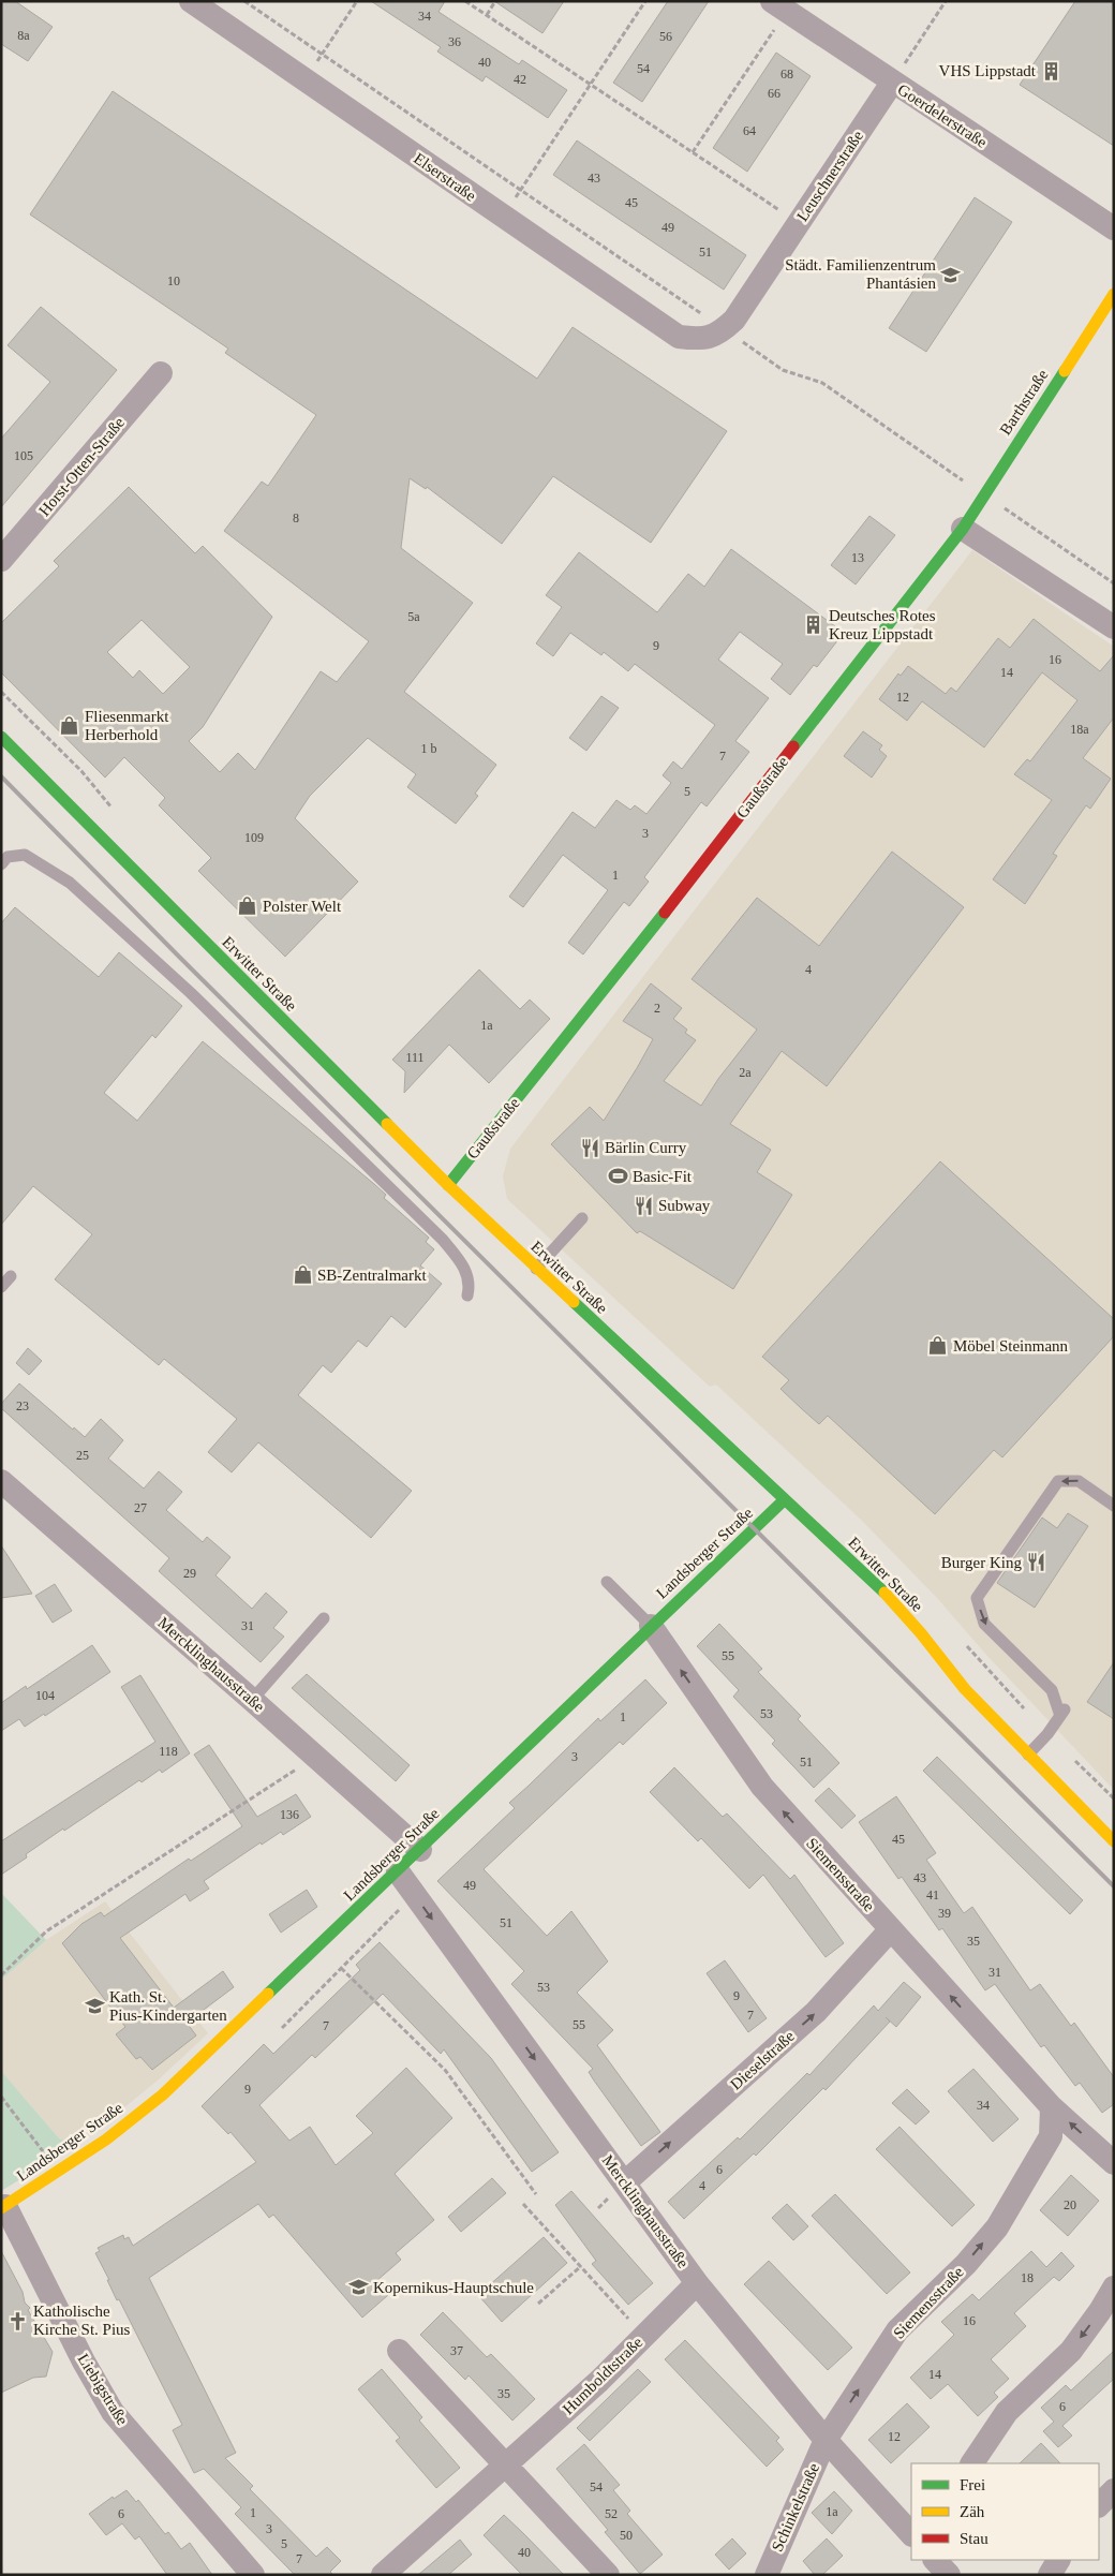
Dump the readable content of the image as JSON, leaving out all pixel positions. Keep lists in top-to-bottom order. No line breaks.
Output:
{"streets":{"street":["Goerdelerstraße","Leuschnerstraße","Elserstraße","Barthstraße","Horst-Otten-Straße","Gaußstraße","Erwitter Straße","Landsberger Straße","Mercklinghausstraße","Siemensstraße","Dieselstraße","Humboldtstraße","Liebigstraße","Schinkelstraße"]},"crossings":[["Goerdelerstraße","Leuschnerstraße"],["Leuschnerstraße","Elserstraße"],["Barthstraße","Gaußstraße"],["Gaußstraße","Erwitter Straße"],["Erwitter Straße","Landsberger Straße"],["Landsberger Straße","Mercklinghausstraße"],["Landsberger Straße","Siemensstraße"],["Landsberger Straße","Liebigstraße"],["Mercklinghausstraße","Siemensstraße"],["Mercklinghausstraße","Dieselstraße"],["Mercklinghausstraße","Humboldtstraße"],["Mercklinghausstraße","Schinkelstraße"],["Siemensstraße","Dieselstraße"],["Siemensstraße","Schinkelstraße"]],"one_way":["Siemensstraße","Dieselstraße"],"places":{"building":["VHS Lippstadt","Deutsches Rotes Kreuz Lippstadt"],"school or university":["Städt. Familienzentrum Phantásien","Kath. St. Pius-Kindergarten","Kopernikus-Hauptschule"],"shop":["Fliesenmarkt Herberhold","Polster Welt","SB-Zentralmarkt","Möbel Steinmann"],"restaurant":["Bärlin Curry","Subway","Burger King"],"sports":["Basic-Fit"],"church":["Katholische Kirche St. Pius"]},"house_numbers":["34","8a","56","36","40","54","68","42","66","64","43","45","49","51","10","105","8","13","5a","9","16","14","12","18a","1 b","7","5","3","109","1","4","2","1a","111","2a","23","25","27","29","31","55","104","53","1","118","3","51","136","45","43","49","41","39","51","35","31","53","9","7","55","7","9","34","6","4","20","18","16","37","14","35","6","12","54","1a","1","6","52","3","50","5","40","7"],"legend":["Frei","Zäh","Stau"]}
